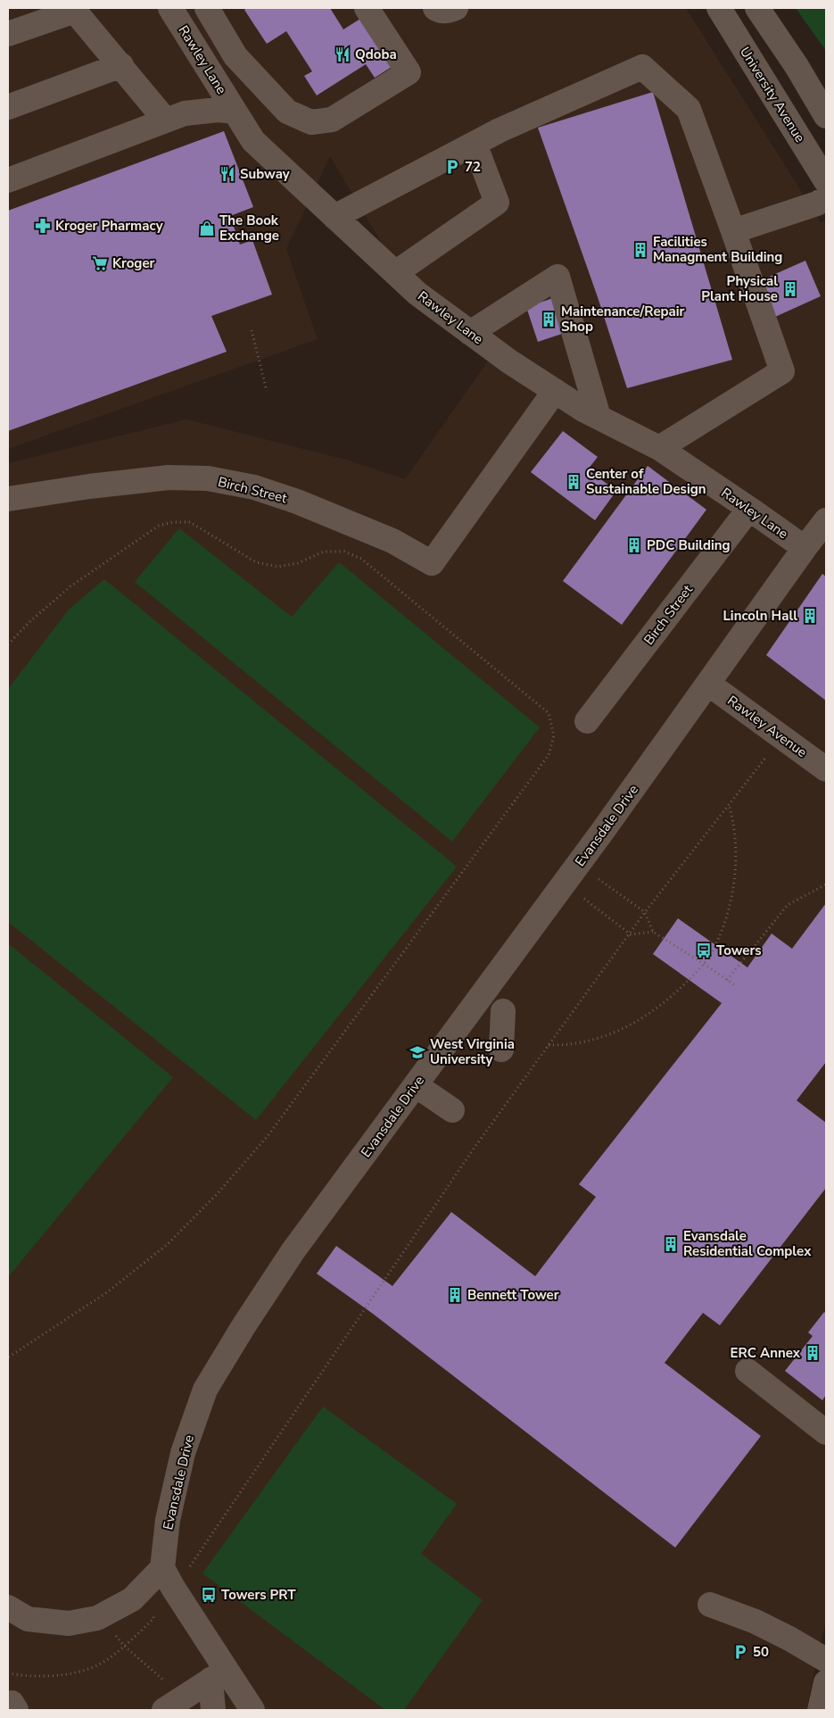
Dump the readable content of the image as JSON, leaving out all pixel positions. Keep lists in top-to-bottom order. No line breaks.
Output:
{"streets":{"street":["Rawley Lane","University Avenue","Birch Street","Rawley Avenue","Evansdale Drive"]},"crossings":[["Rawley Lane","Birch Street"],["Rawley Lane","Evansdale Drive"],["Rawley Avenue","Evansdale Drive"]],"places":{"restaurant":["Qdoba","Subway"],"parking":["72","50"],"pharmacy":["Kroger Pharmacy"],"shop":["The Book Exchange"],"building":["Facilities Managment Building","Physical Plant House","Maintenance/Repair Shop","Center of Sustainable Design","PDC Building","Lincoln Hall","Evansdale Residential Complex","Bennett Tower","ERC Annex"],"supermarket":["Kroger"],"bus stop":["Towers","Towers PRT"],"school or university":["West Virginia University"]}}
